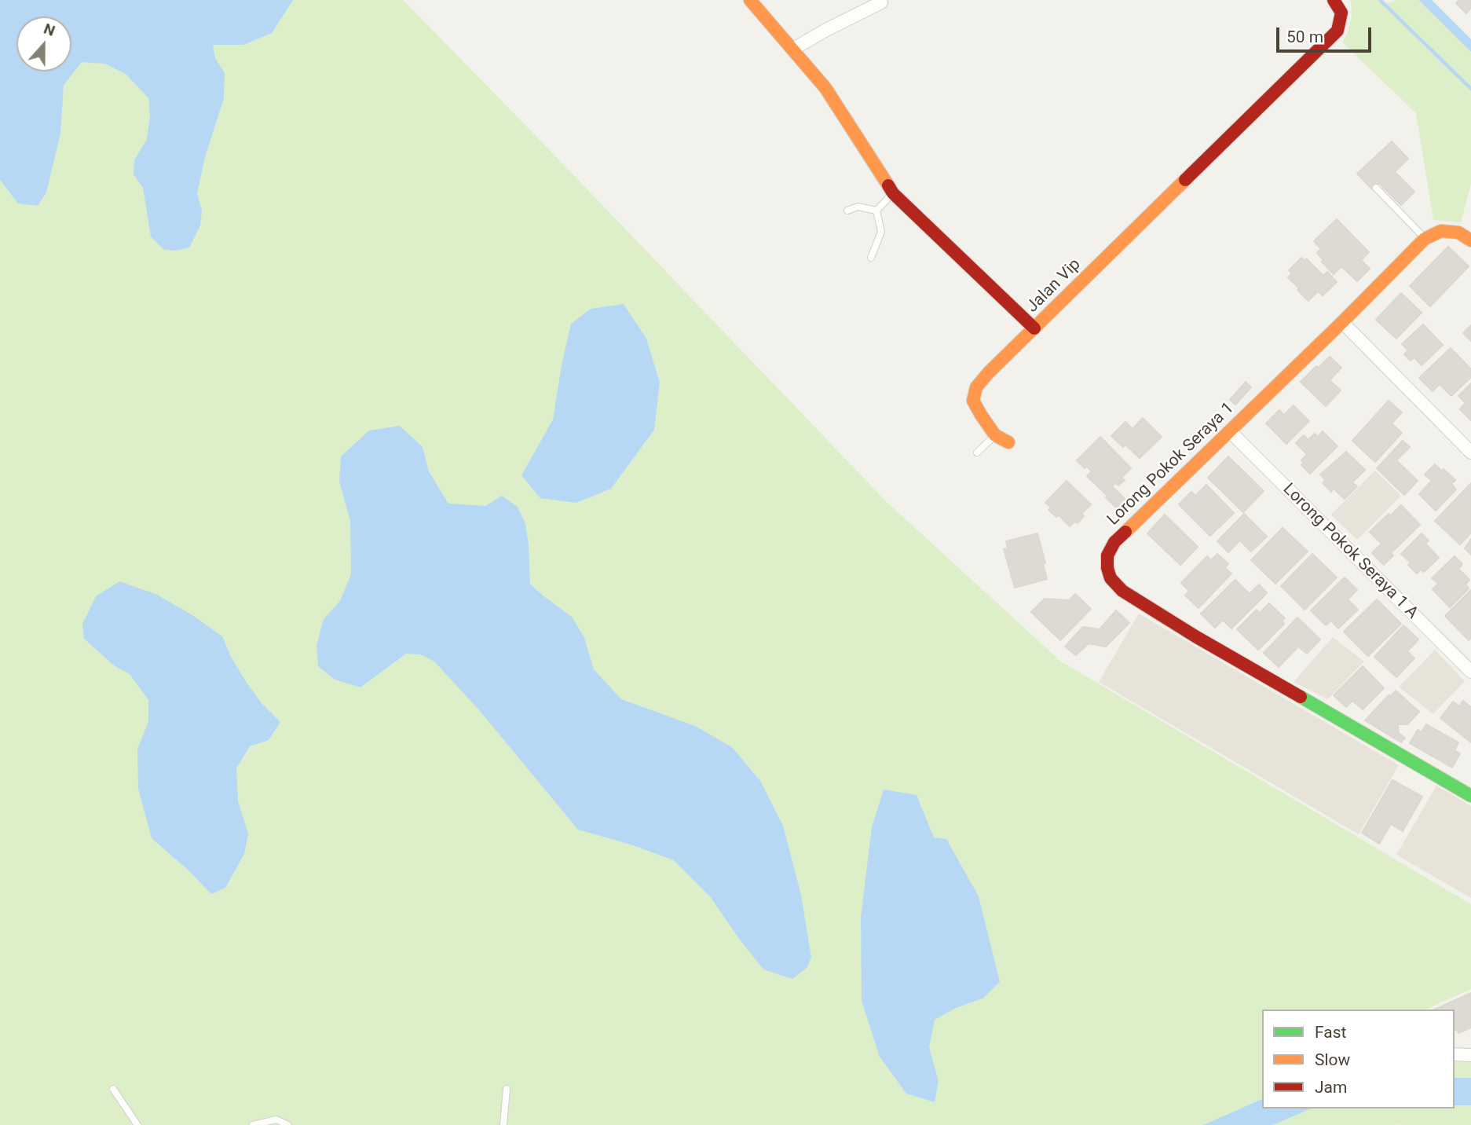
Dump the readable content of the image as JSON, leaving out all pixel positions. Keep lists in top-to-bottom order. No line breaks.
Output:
{"streets":{"street":["Jalan Vip","Lorong Pokok Seraya 1","Lorong Pokok Seraya 1 A"]},"crossings":[["Lorong Pokok Seraya 1","Lorong Pokok Seraya 1 A"]],"legend":["Fast","Slow","Jam"],"scale_bar":"50 m","north":"top"}
